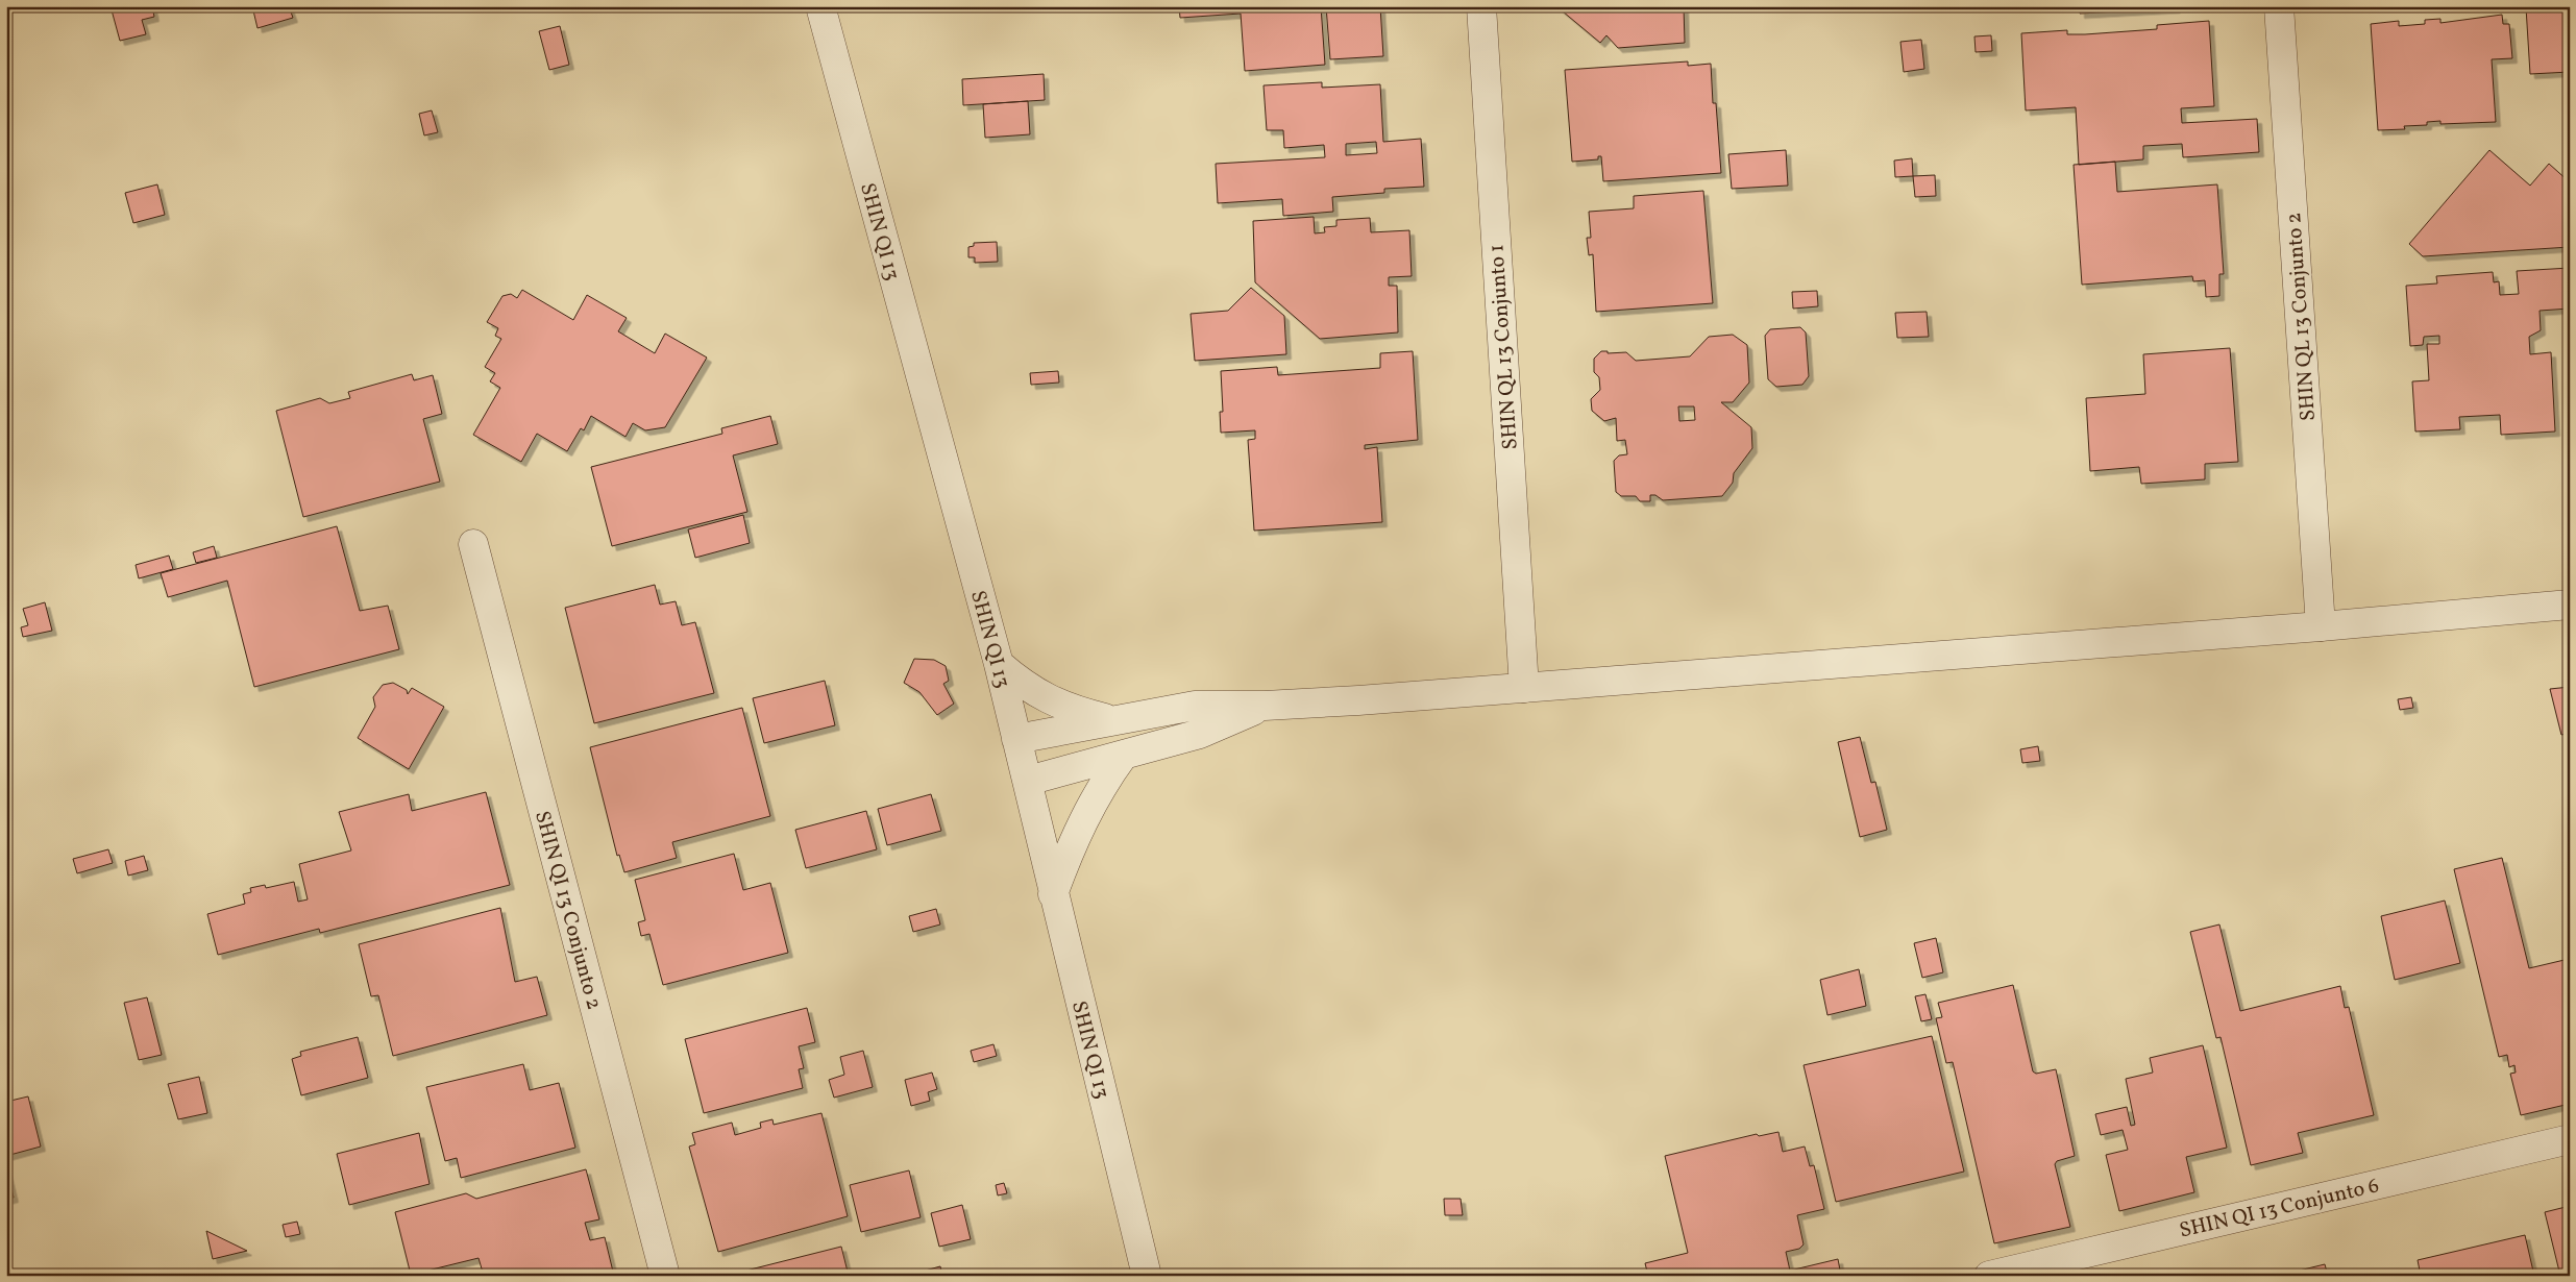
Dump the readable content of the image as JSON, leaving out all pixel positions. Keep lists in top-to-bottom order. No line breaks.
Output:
{"streets":{"street":["SHIN QI 13","SHIN QL 13 Conjunto 2","SHIN QL 13 Conjunto 1","SHIN QI 13 Conjunto 2","SHIN QI 13 Conjunto 6"]}}
